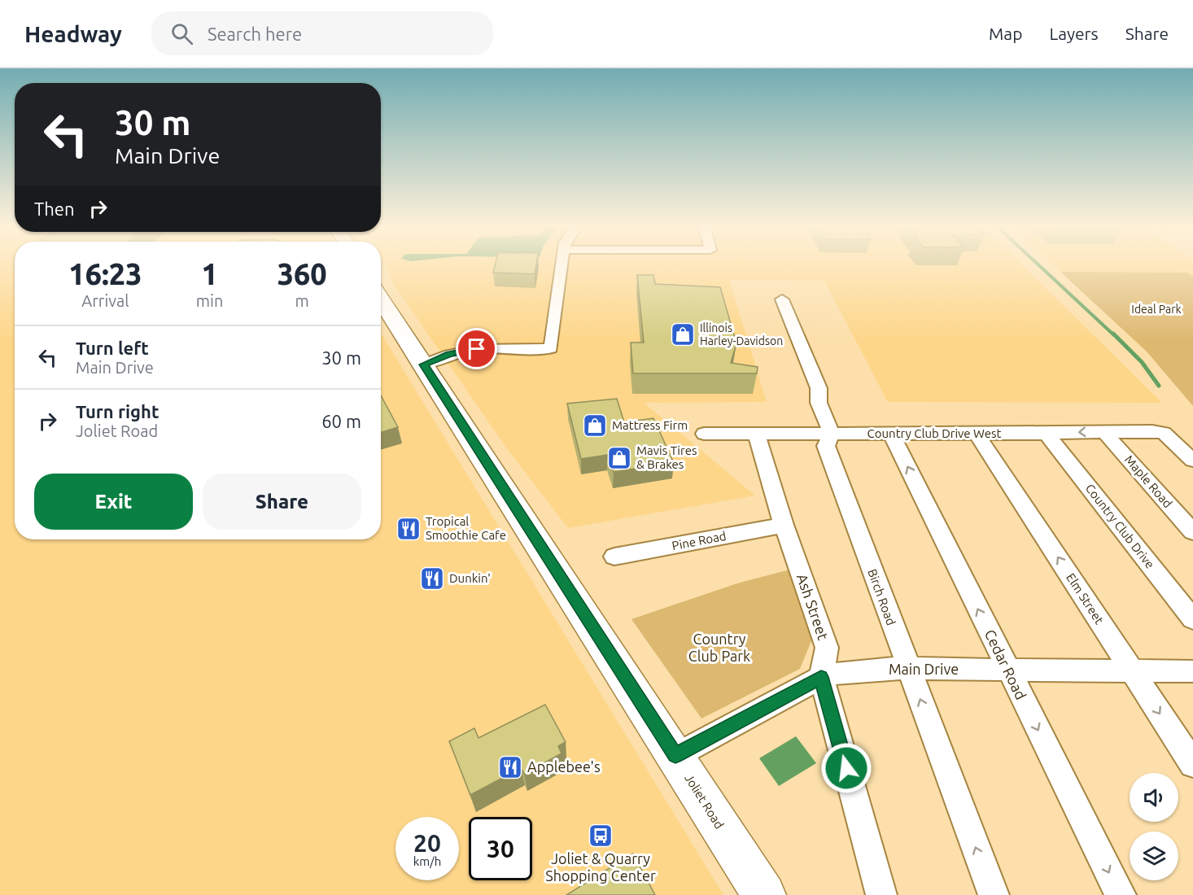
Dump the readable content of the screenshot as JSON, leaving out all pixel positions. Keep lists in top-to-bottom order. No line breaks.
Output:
{"streets":{"main road":["Joliet Road"],"street":["Country Club Drive West","Maple Road","Country Club Drive","Pine Road","Birch Road","Elm Street","Ash Street","Cedar Road","Main Drive"]},"crossings":[["Country Club Drive West","Maple Road"],["Country Club Drive West","Country Club Drive"],["Country Club Drive West","Birch Road"],["Country Club Drive West","Elm Street"],["Country Club Drive West","Ash Street"],["Country Club Drive West","Cedar Road"],["Pine Road","Ash Street"],["Birch Road","Main Drive"],["Elm Street","Main Drive"],["Ash Street","Main Drive"],["Cedar Road","Main Drive"],["Main Drive","Joliet Road"]],"one_way":["Birch Road"],"parks":["Ideal Park","Country Club Park"],"places":{"shop":["Illinois Harley-Davidson","Mattress Firm","Mavis Tires & Brakes"],"restaurant":["Tropical Smoothie Cafe","Dunkin'","Applebee's"],"bus stop":["Joliet & Quarry Shopping Center"]},"page":{"header":"Headway","search":"Search here","nav":["Map","Layers","Share"],"turn":["30 m","Main Drive"],"then":"Then","eta":["16:23","Arrival","1","min","360","m"],"list":[{"name":"Turn left","note":"Main Drive","value":"30 m"},{"name":"Turn right","note":"Joliet Road","value":"60 m"}],"buttons":["Exit","Share"],"speed":"20 km/h","limit":"30"}}
